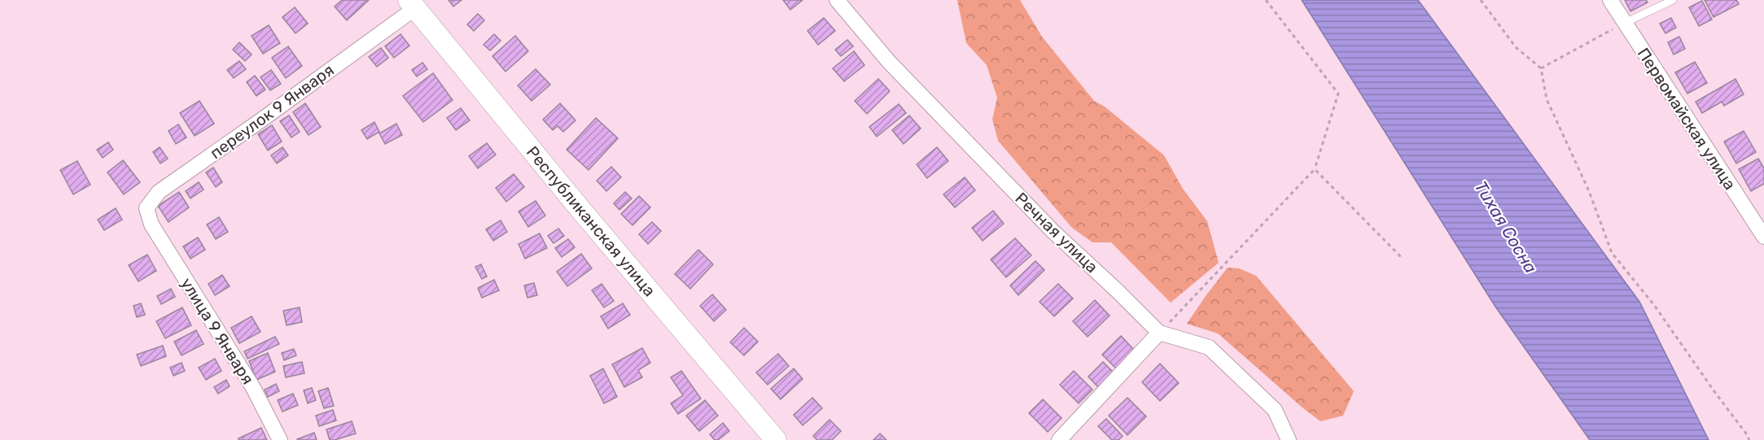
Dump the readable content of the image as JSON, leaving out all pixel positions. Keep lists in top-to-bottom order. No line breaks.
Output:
{"streets":{"street":["переулок 9 Января","Первомайская улица","Республиканская улица","Речная улица","улица 9 Января"]},"crossings":[["переулок 9 Января","Республиканская улица"],["переулок 9 Января","улица 9 Января"]],"water":["Тихая Сосна"]}
